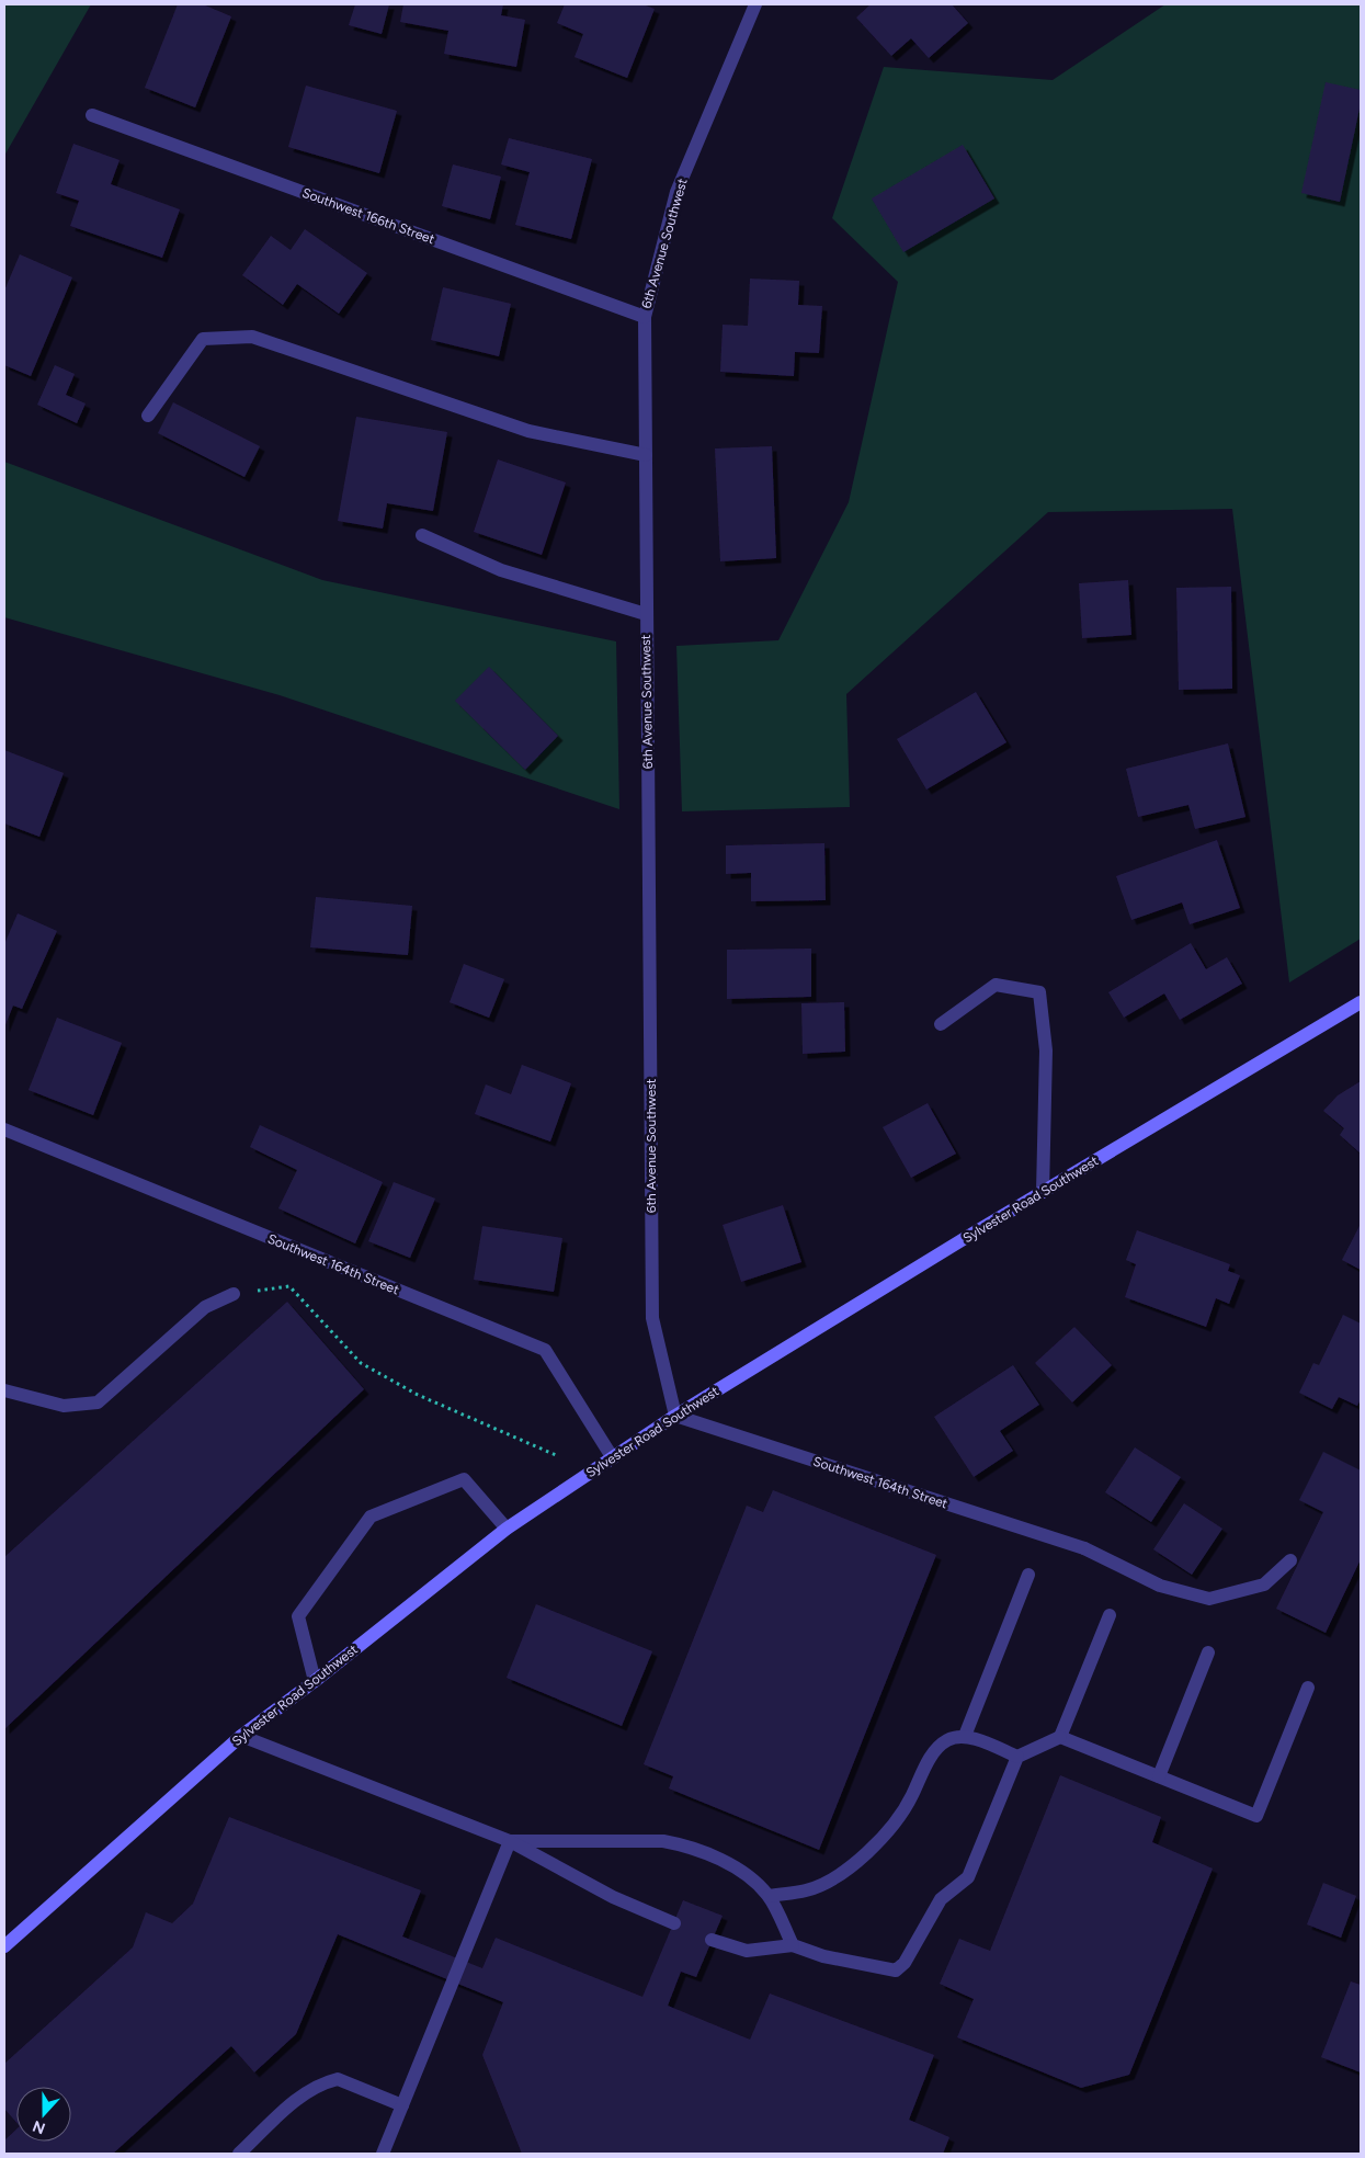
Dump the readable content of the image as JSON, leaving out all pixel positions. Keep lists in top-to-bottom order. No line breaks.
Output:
{"streets":{"street":["Southwest 166th Street","6th Avenue Southwest","Sylvester Road Southwest","Southwest 164th Street"]},"crossings":[["Southwest 166th Street","6th Avenue Southwest"],["6th Avenue Southwest","Sylvester Road Southwest"],["6th Avenue Southwest","Southwest 164th Street"],["Sylvester Road Southwest","Southwest 164th Street"]],"north":"bottom"}
